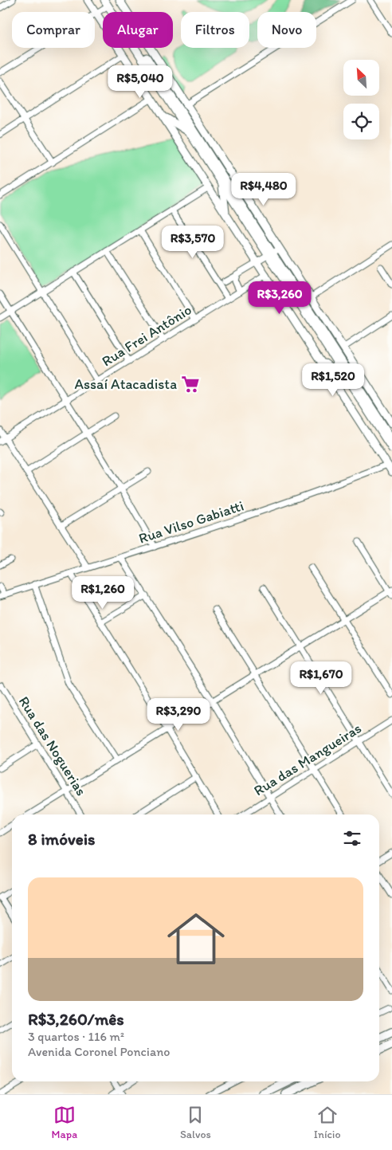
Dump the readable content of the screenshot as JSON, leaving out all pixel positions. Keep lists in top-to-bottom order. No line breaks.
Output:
{"streets":{"street":["Rua Frei Antônio","Rua Vilso Gabiatti","Rua das Noguerias","Rua das Mangueiras"]},"places":{"supermarket":["Assaí Atacadista"]},"north":"top left","page":{"chip":["Comprar","Alugar","Filtros","Novo"],"price":["R$5,040","R$4,480","R$3,570","R$3,260","R$1,520","R$1,260","R$1,670","R$3,290"],"heading":"8 imóveis","list":[{"name":"R$3,260/mês","note":"3 quartos · 116 m² · Avenida Coronel Ponciano"}],"tabs":["Mapa","Salvos","Início"]}}
